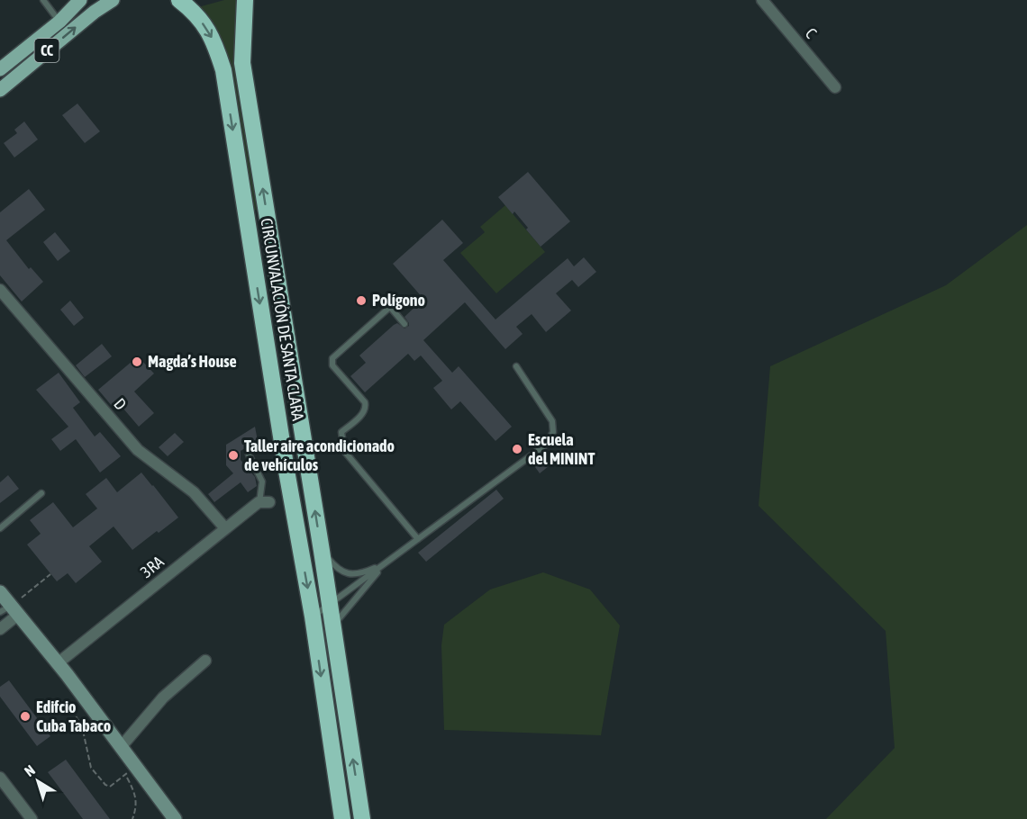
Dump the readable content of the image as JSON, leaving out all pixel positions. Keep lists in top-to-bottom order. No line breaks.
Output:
{"streets":{"highway":["CIRCUNVALACIÓN DE SANTA CLARA"],"main road":["CC"],"street":["C","D","3RA"]},"crossings":[["D","3RA"]],"places":["Polígono","Magda’s House","Escuela del MININT","Taller aire acondicionado de vehículos","Edifcio Cuba Tabaco"],"north":"top left"}
